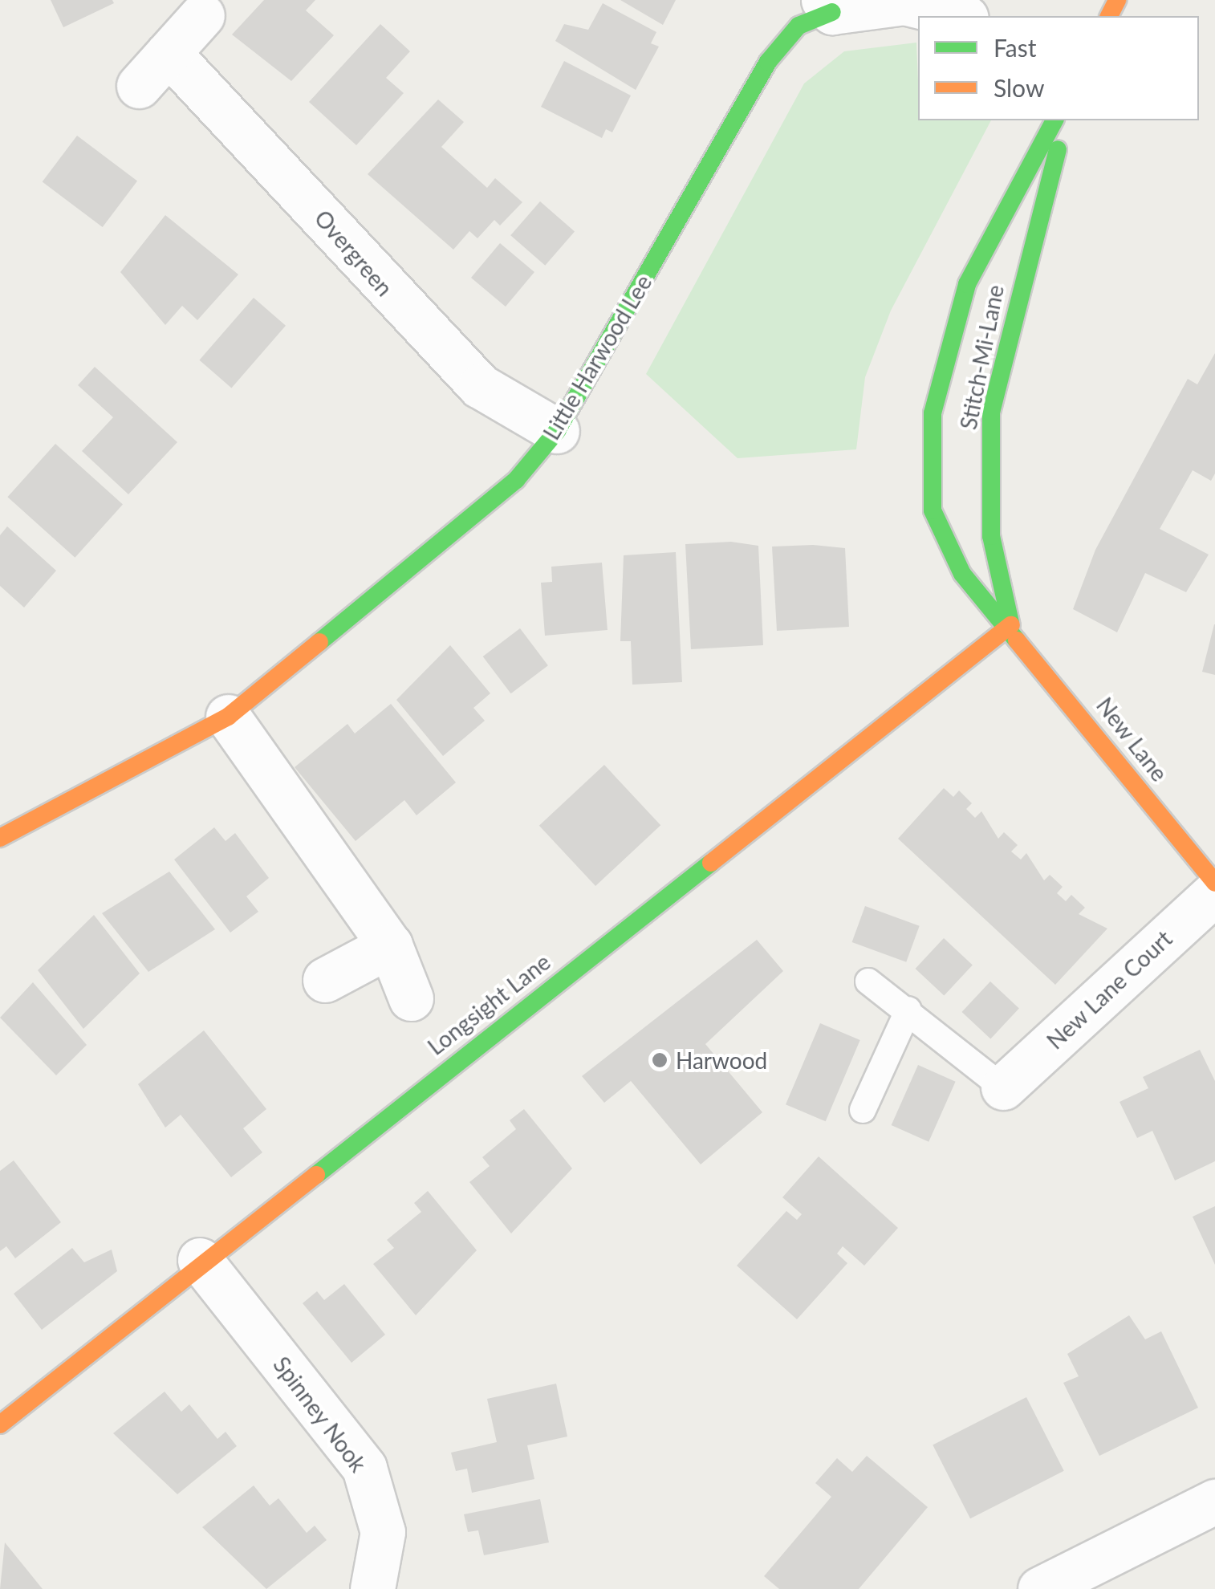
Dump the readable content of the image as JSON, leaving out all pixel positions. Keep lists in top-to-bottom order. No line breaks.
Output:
{"streets":{"street":["Overgreen","Little Harwood Lee","Stitch-Mi-Lane","New Lane","New Lane Court","Longsight Lane","Spinney Nook"]},"crossings":[["Overgreen","Little Harwood Lee"],["Stitch-Mi-Lane","New Lane"],["Stitch-Mi-Lane","Longsight Lane"],["New Lane","Longsight Lane"],["Longsight Lane","Spinney Nook"]],"places":["Harwood"],"legend":["Fast","Slow"]}
